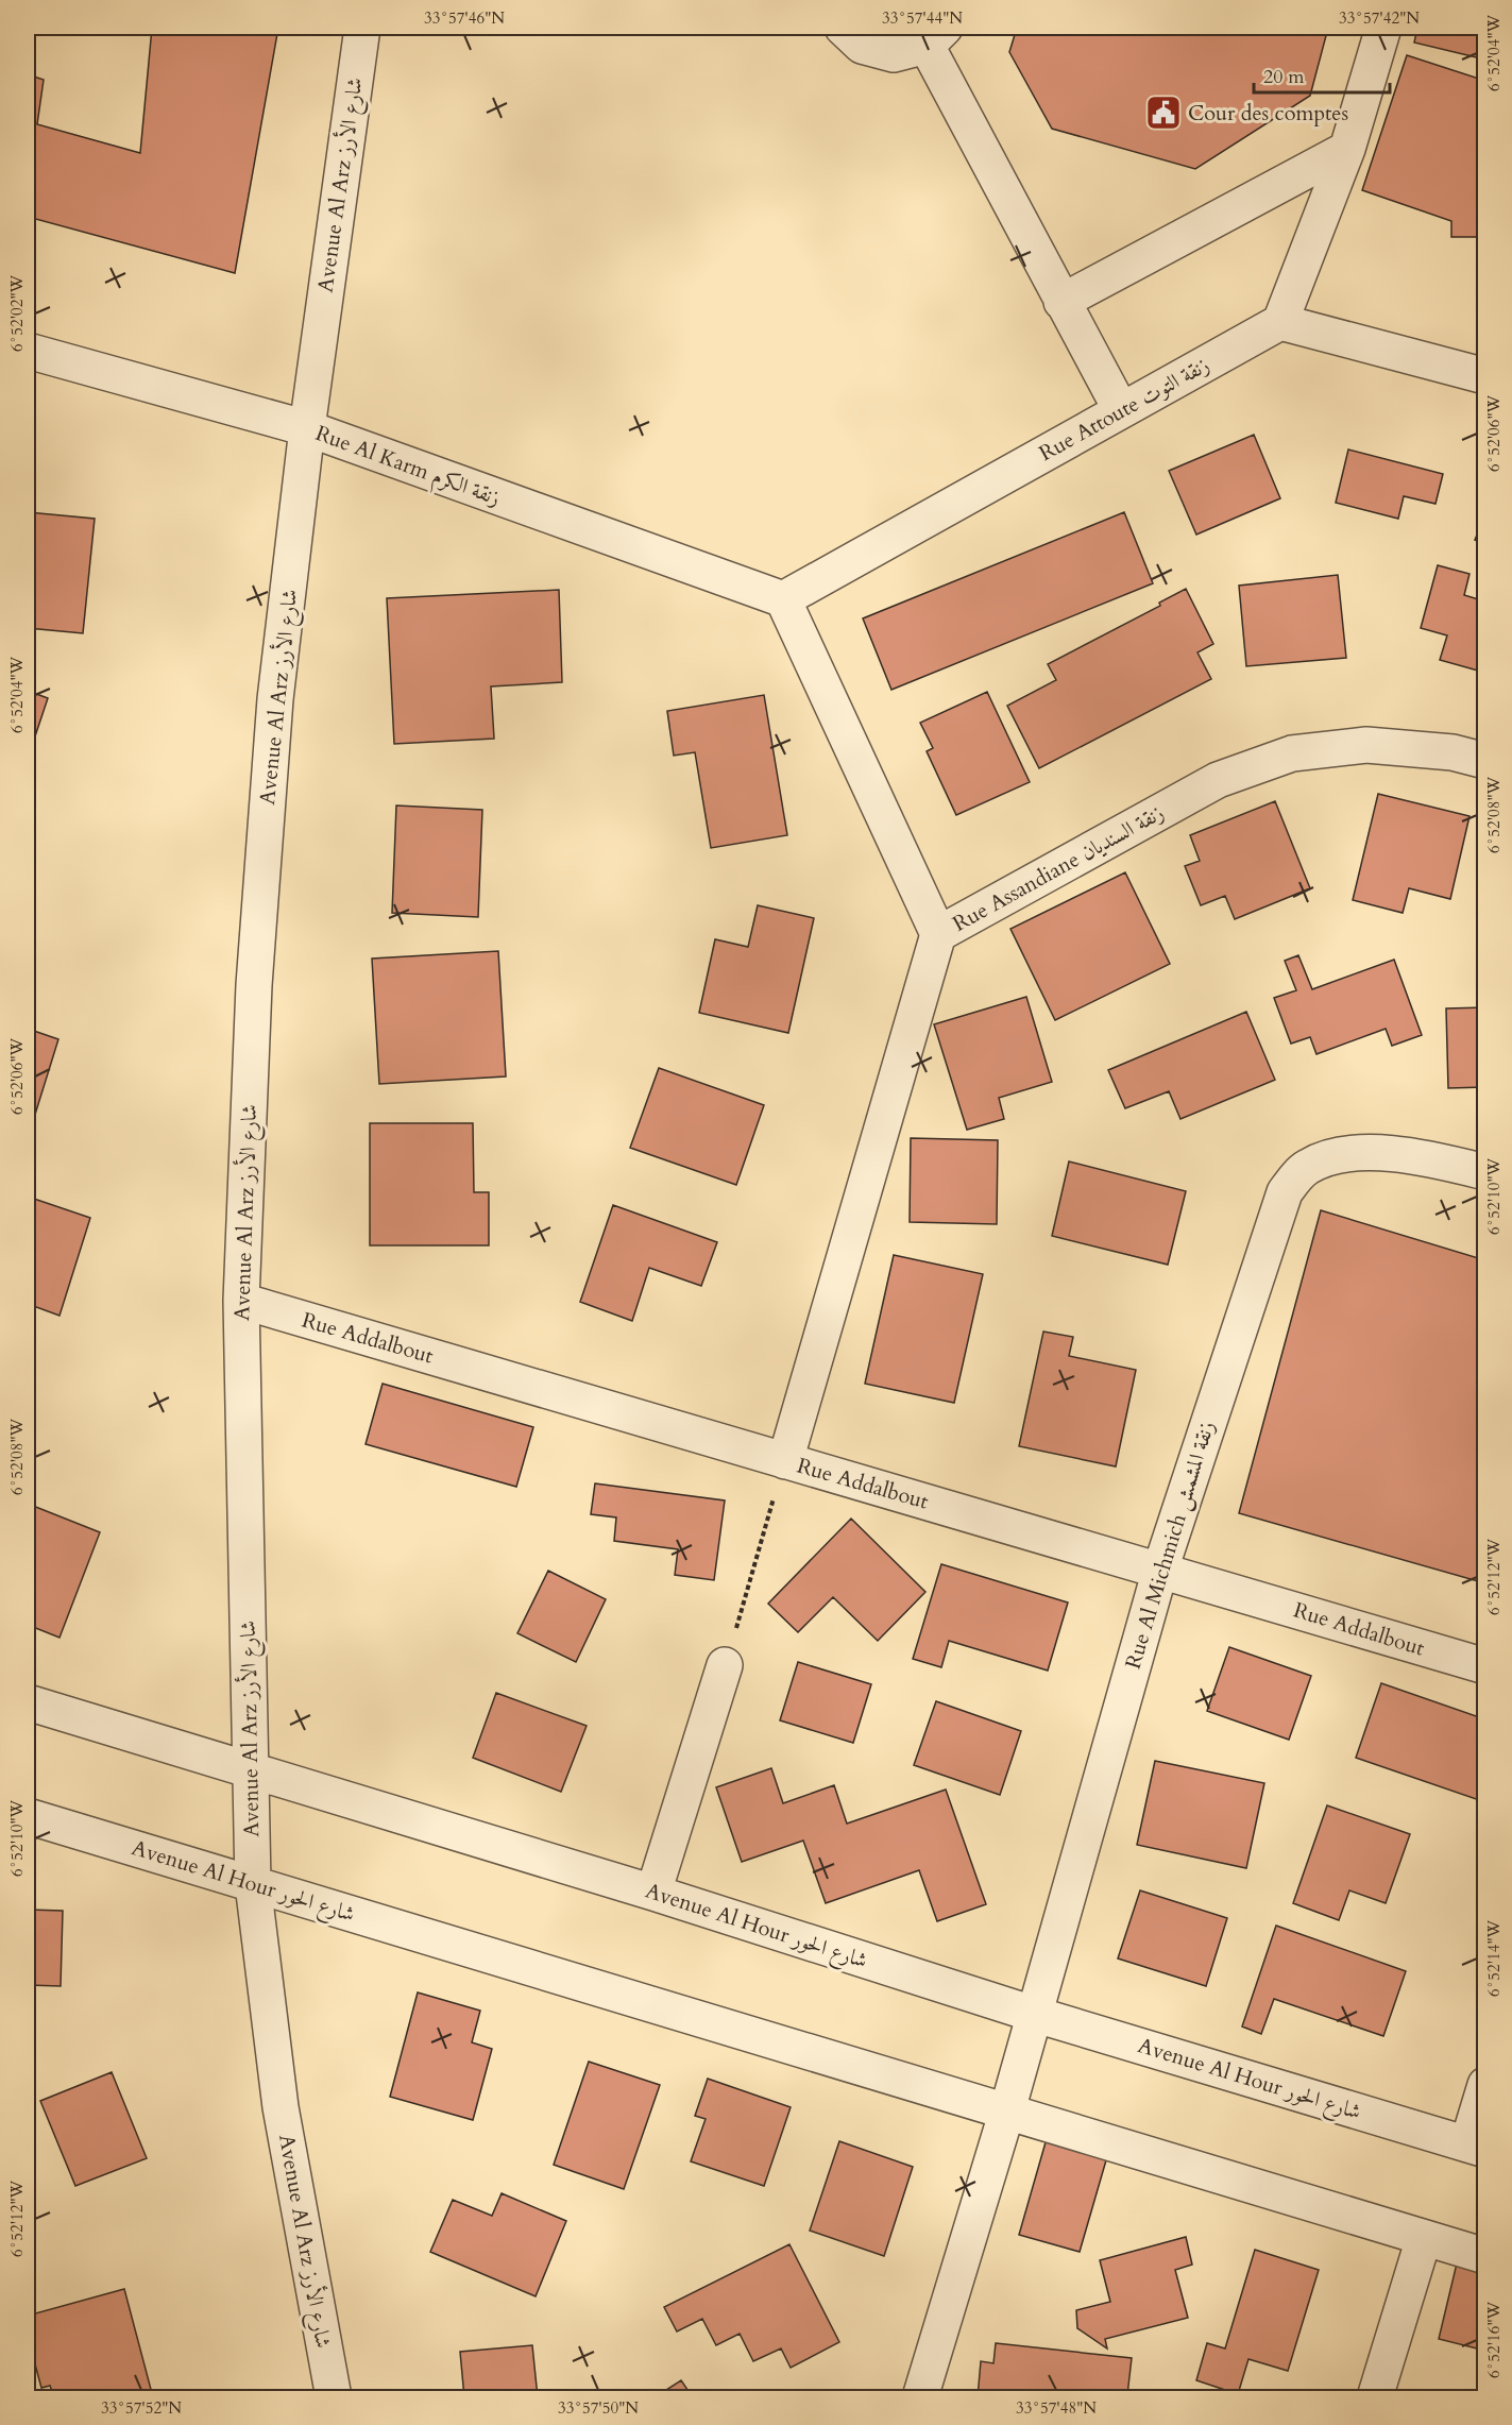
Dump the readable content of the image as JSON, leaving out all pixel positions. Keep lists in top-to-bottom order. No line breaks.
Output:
{"streets":{"street":["Avenue Al Arz شارع الأرز","Rue Attoute زنقة التوت","Rue Al Karm زنقة الكرم","Rue Assandiane زنقة السنديان","Rue Addalbout","Rue Al Michmich زنقة المشمش","Avenue Al Hour شارع الحور"]},"crossings":[["Avenue Al Arz شارع الأرز","Rue Al Karm زنقة الكرم"],["Avenue Al Arz شارع الأرز","Rue Addalbout"],["Avenue Al Arz شارع الأرز","Avenue Al Hour شارع الحور"],["Rue Attoute زنقة التوت","Rue Al Karm زنقة الكرم"],["Rue Assandiane زنقة السنديان","Rue Addalbout"],["Rue Addalbout","Rue Al Michmich زنقة المشمش"],["Rue Al Michmich زنقة المشمش","Avenue Al Hour شارع الحور"]],"places":{"public building":["Cour des comptes"]},"scale_bar":"20 m","coordinates":["33°57'46\"N","33°57'44\"N","33°57'42\"N","6°52'04\"W","6°52'02\"W","6°52'06\"W","6°52'08\"W","6°52'10\"W","6°52'12\"W","6°52'14\"W","6°52'16\"W","33°57'52\"N","33°57'50\"N","33°57'48\"N"]}
